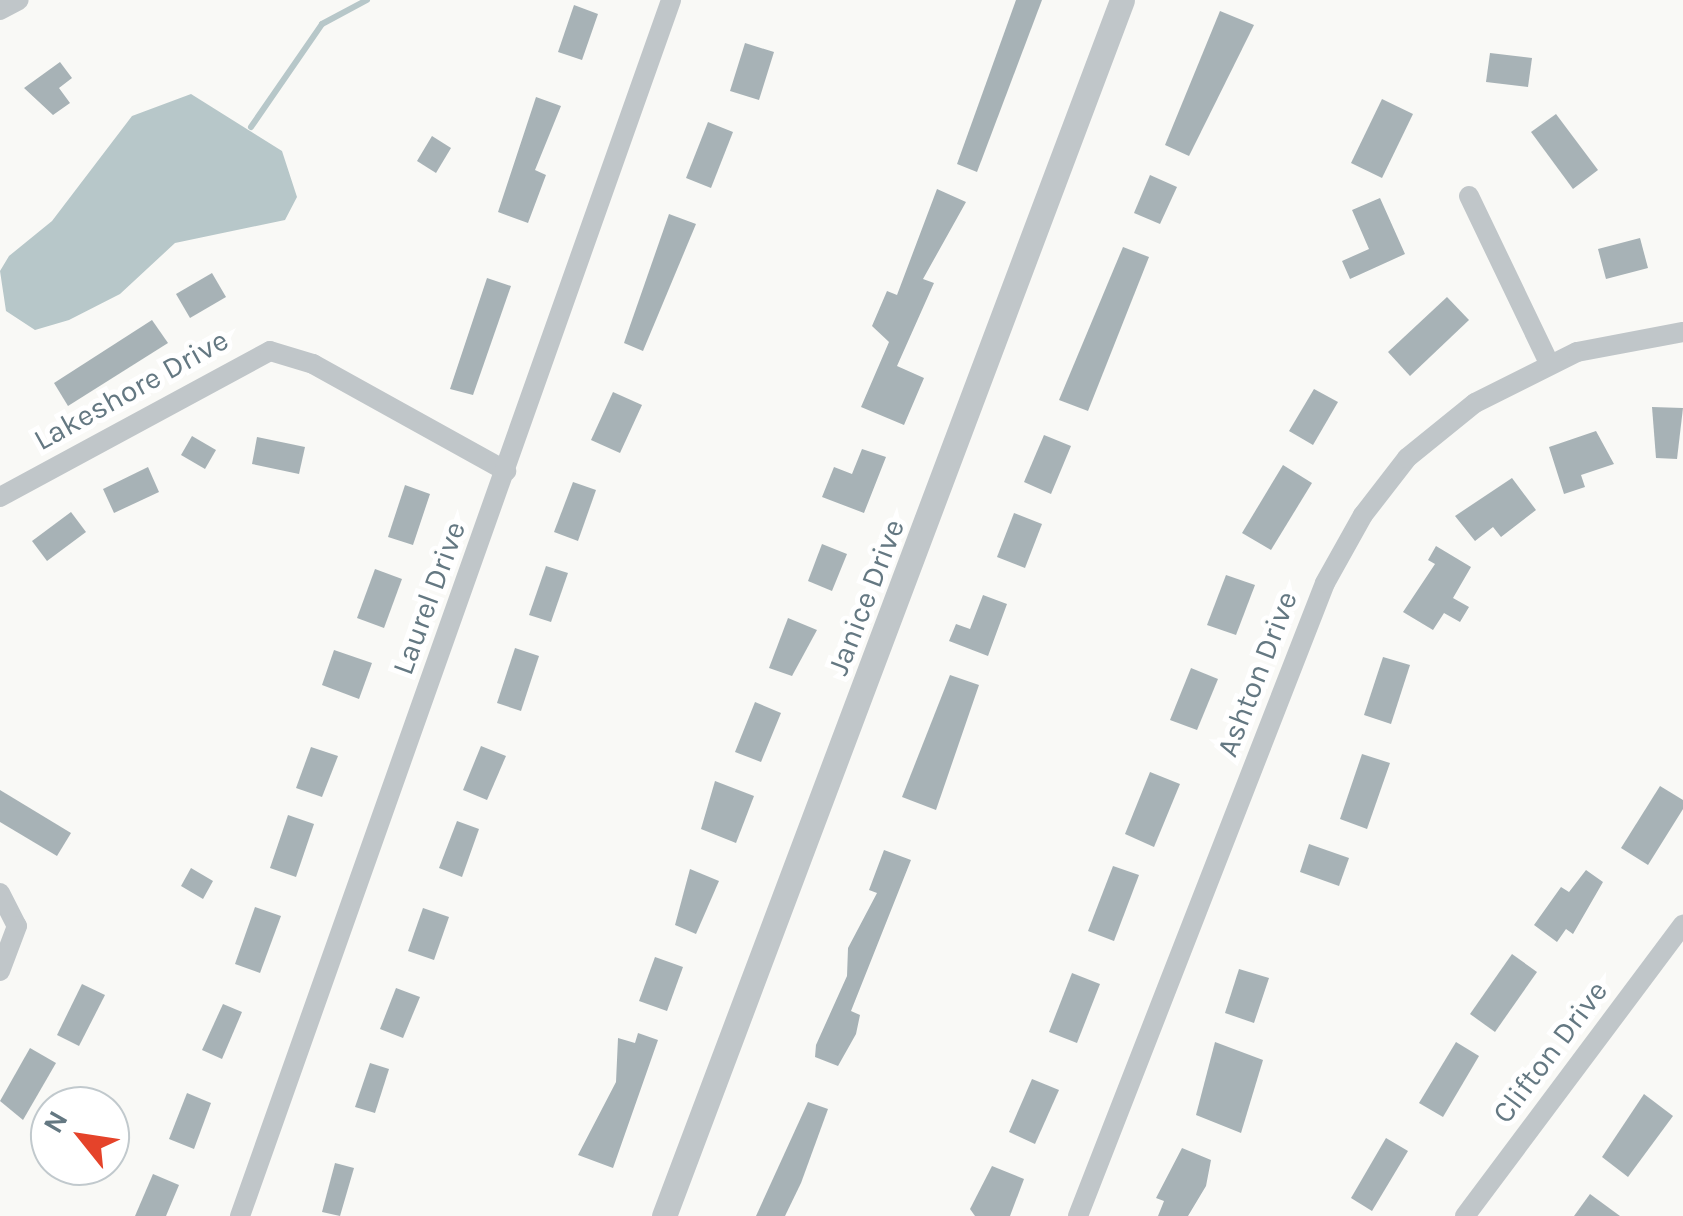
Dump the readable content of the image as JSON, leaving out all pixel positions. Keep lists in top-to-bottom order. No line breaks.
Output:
{"streets":{"street":["Lakeshore Drive","Janice Drive","Laurel Drive","Ashton Drive","Clifton Drive"]},"crossings":[["Lakeshore Drive","Laurel Drive"]],"north":"top left"}
